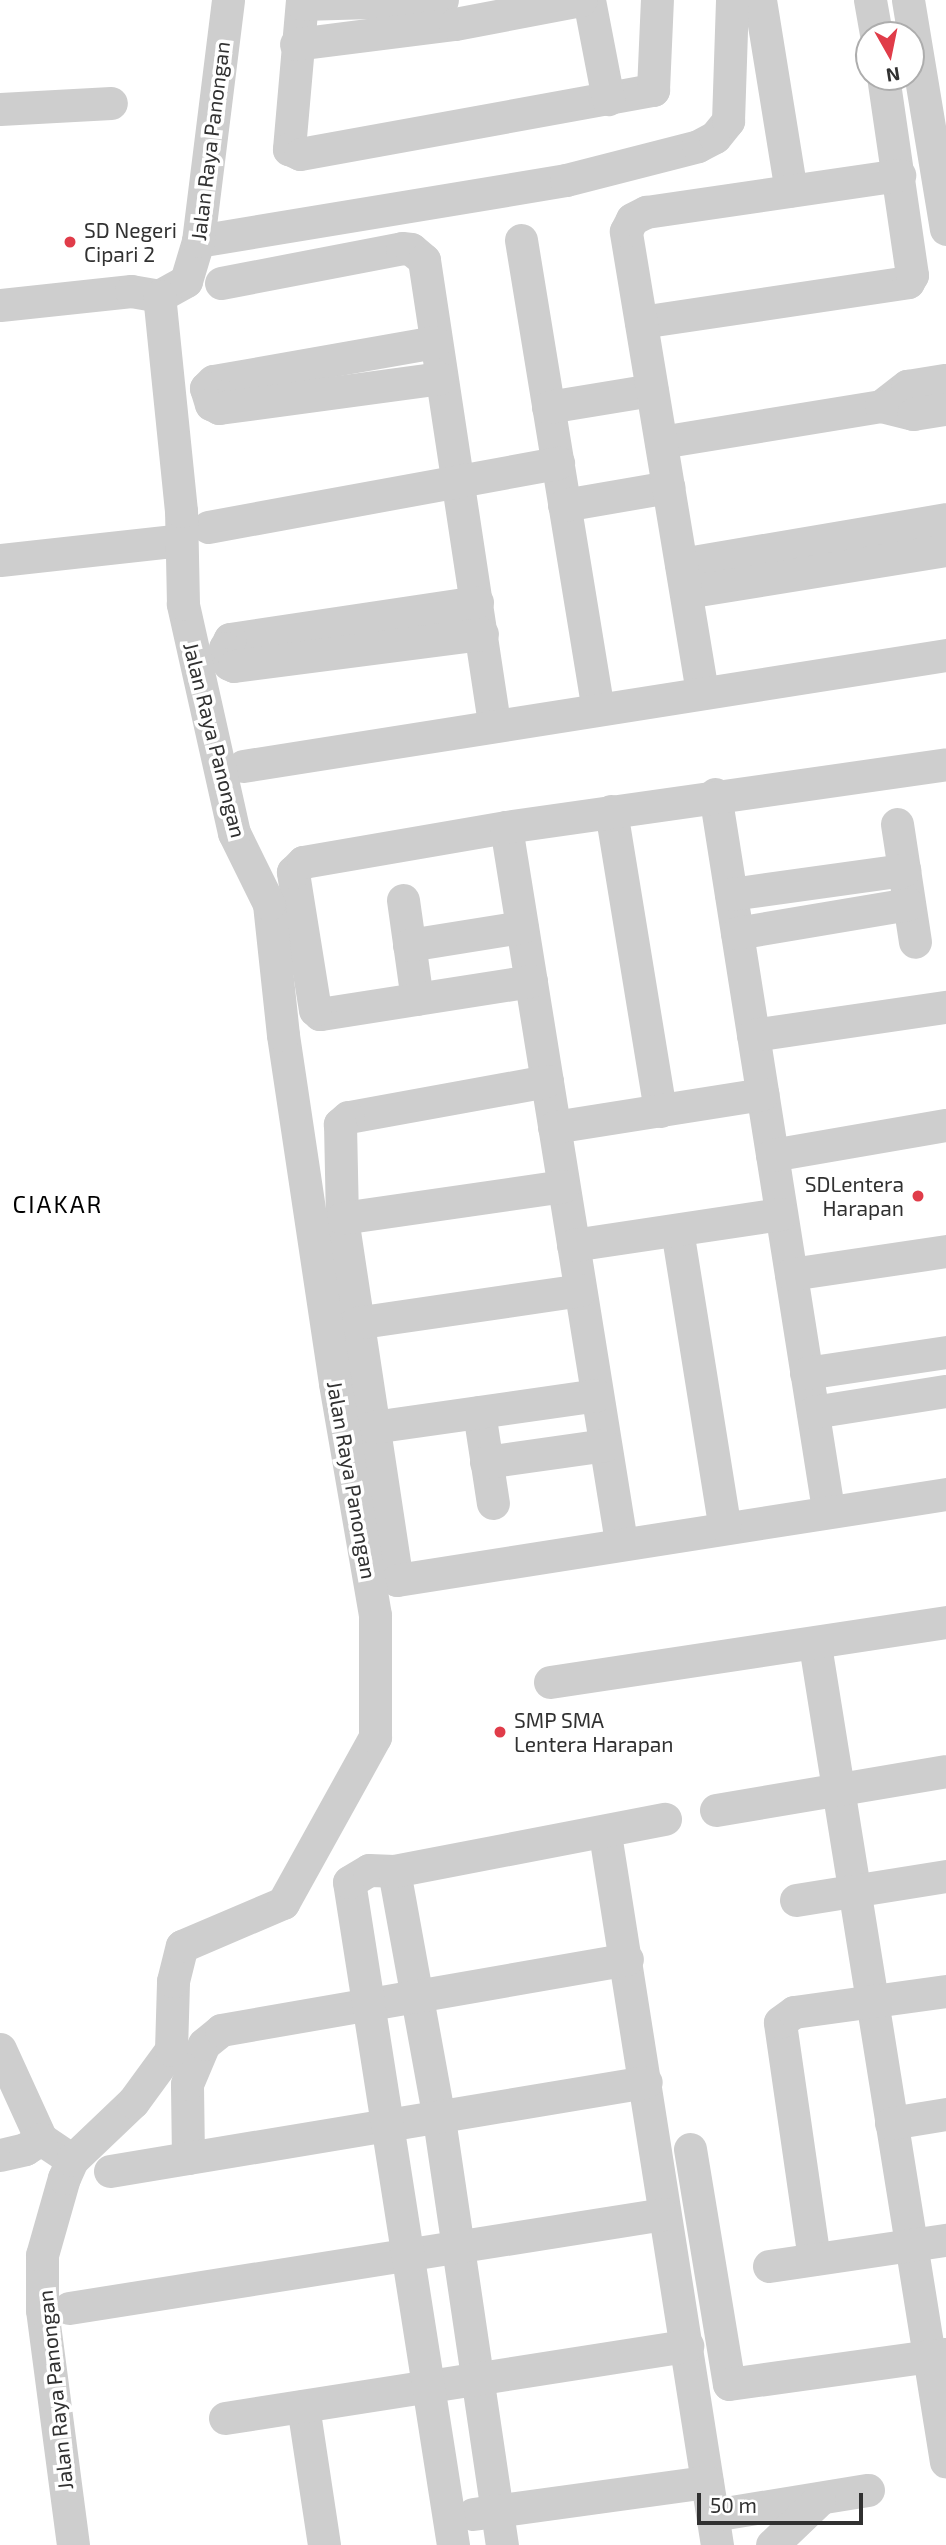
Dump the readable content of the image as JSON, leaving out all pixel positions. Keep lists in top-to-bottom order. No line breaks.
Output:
{"streets":{"street":["Jalan Raya Panongan"]},"districts":["CIAKAR"],"places":["SD Negeri Cipari 2","SDLentera Harapan","SMP SMA Lentera Harapan"],"scale_bar":"50 m","north":"bottom"}
